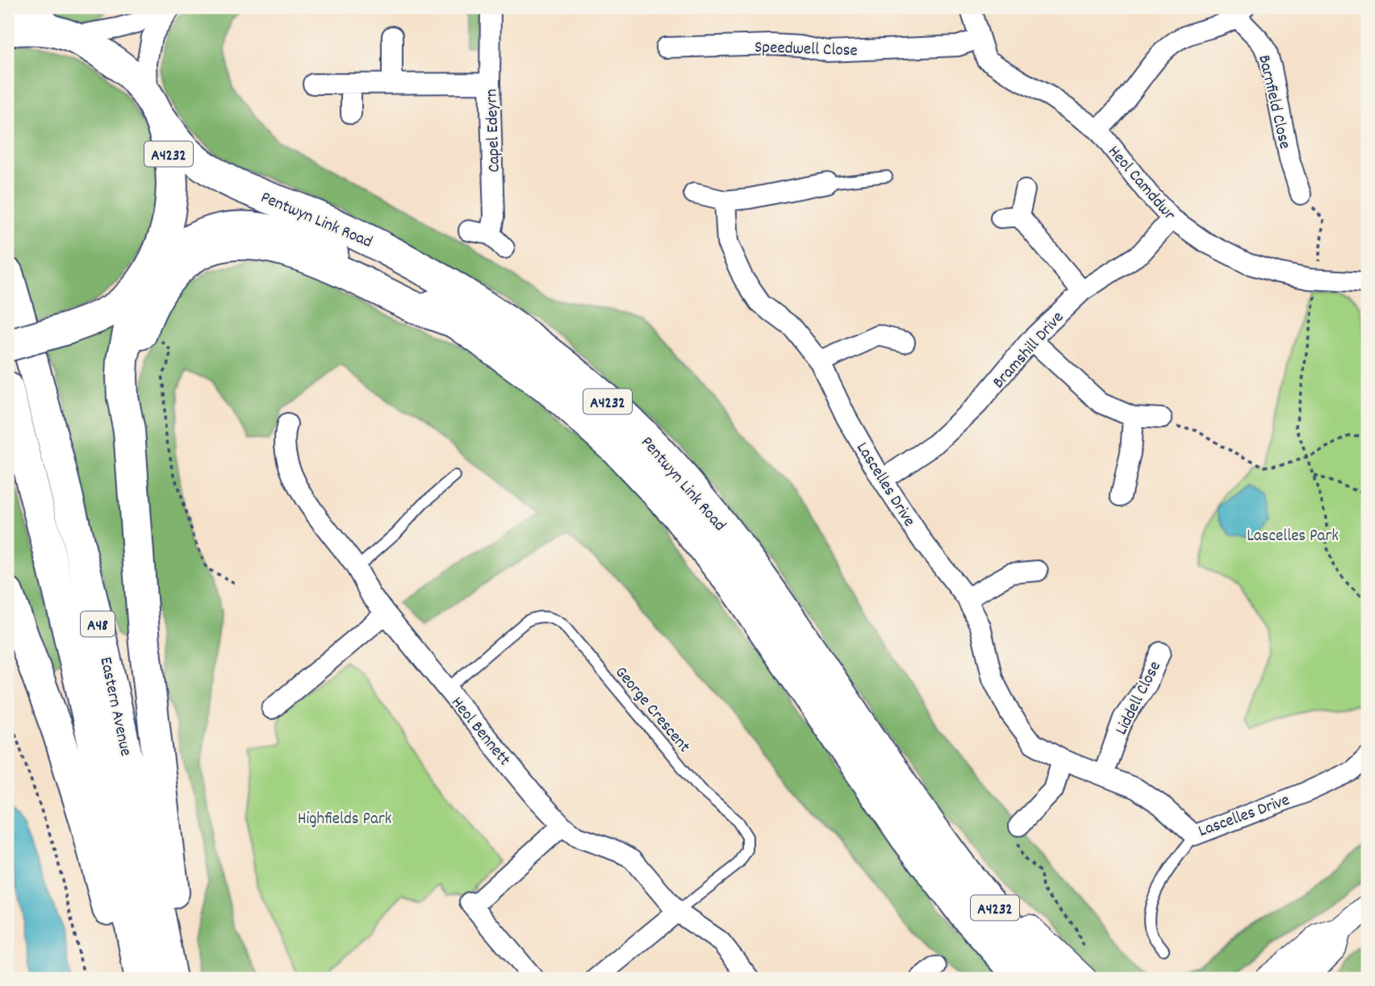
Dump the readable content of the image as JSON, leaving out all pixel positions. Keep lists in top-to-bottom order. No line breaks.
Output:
{"streets":{"main road":["A4232","Pentwyn Link Road","A48","Eastern Avenue"],"street":["Speedwell Close","Barnfield Close","Capel Edeyrn","Heol Camddwr","Bramshill Drive","Lascelles Drive","Liddell Close","Heol Bennett"],"lane":["George Crescent"]},"crossings":[["Speedwell Close","Heol Camddwr"],["A4232","Pentwyn Link Road"],["Heol Camddwr","Bramshill Drive"],["Bramshill Drive","Lascelles Drive"],["Lascelles Drive","Liddell Close"],["George Crescent","Heol Bennett"]],"parks":["Lascelles Park","Highfields Park"]}
